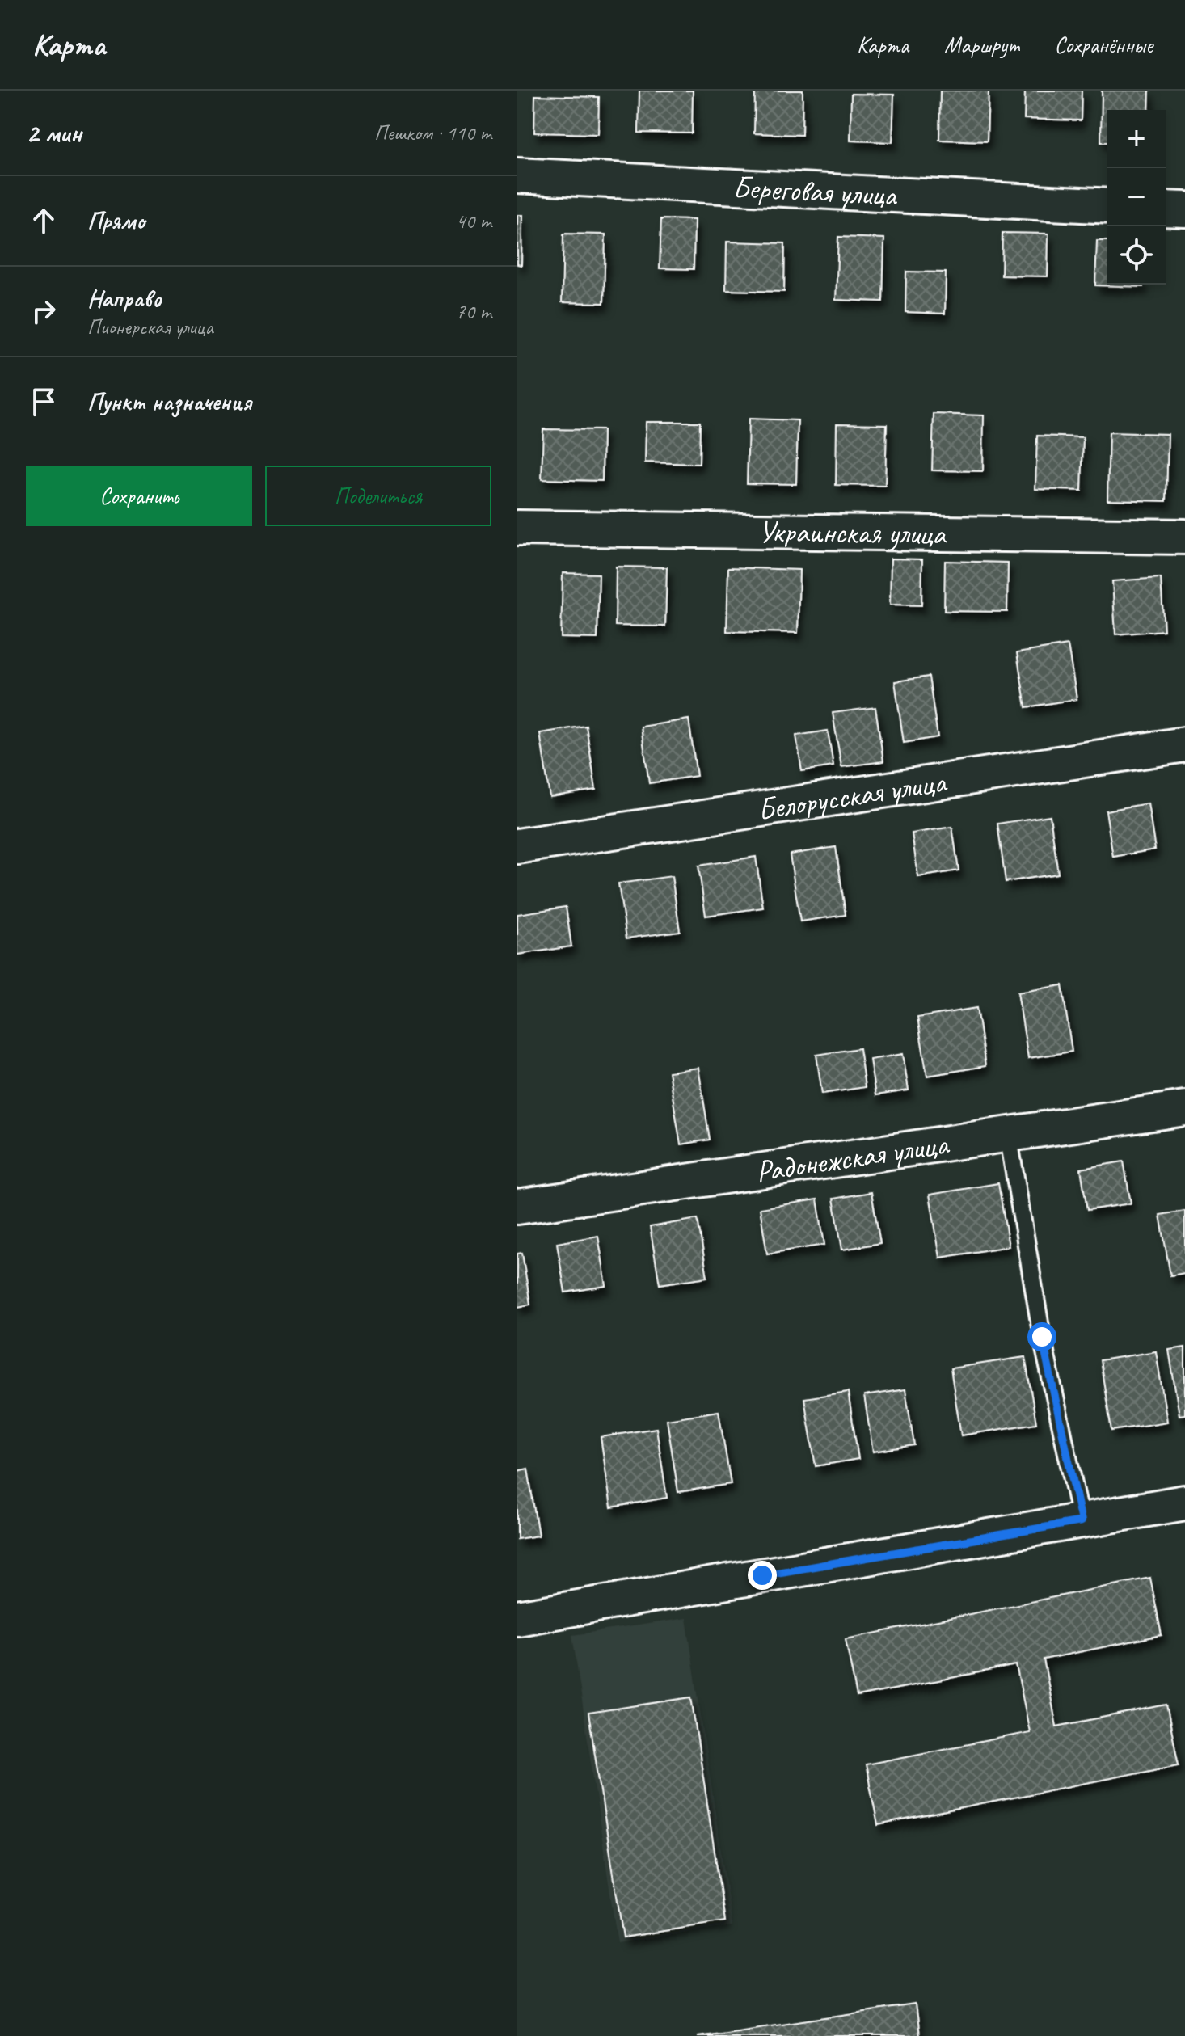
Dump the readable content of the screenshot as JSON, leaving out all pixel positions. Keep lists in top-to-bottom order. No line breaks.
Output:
{"streets":{"street":["Береговая улица","Украинская улица","Белорусская улица","Радонежская улица"]},"page":{"header":"Карта","nav":["Карта","Маршрут","Сохранённые"],"heading":["2 мин","Пешком · 110 m"],"map_buttons":["+","−"],"list":[["Прямо","40 m"],["Направо","Пионерская улица","70 m"],"Пункт назначения"],"buttons":["Сохранить","Поделиться"]}}
